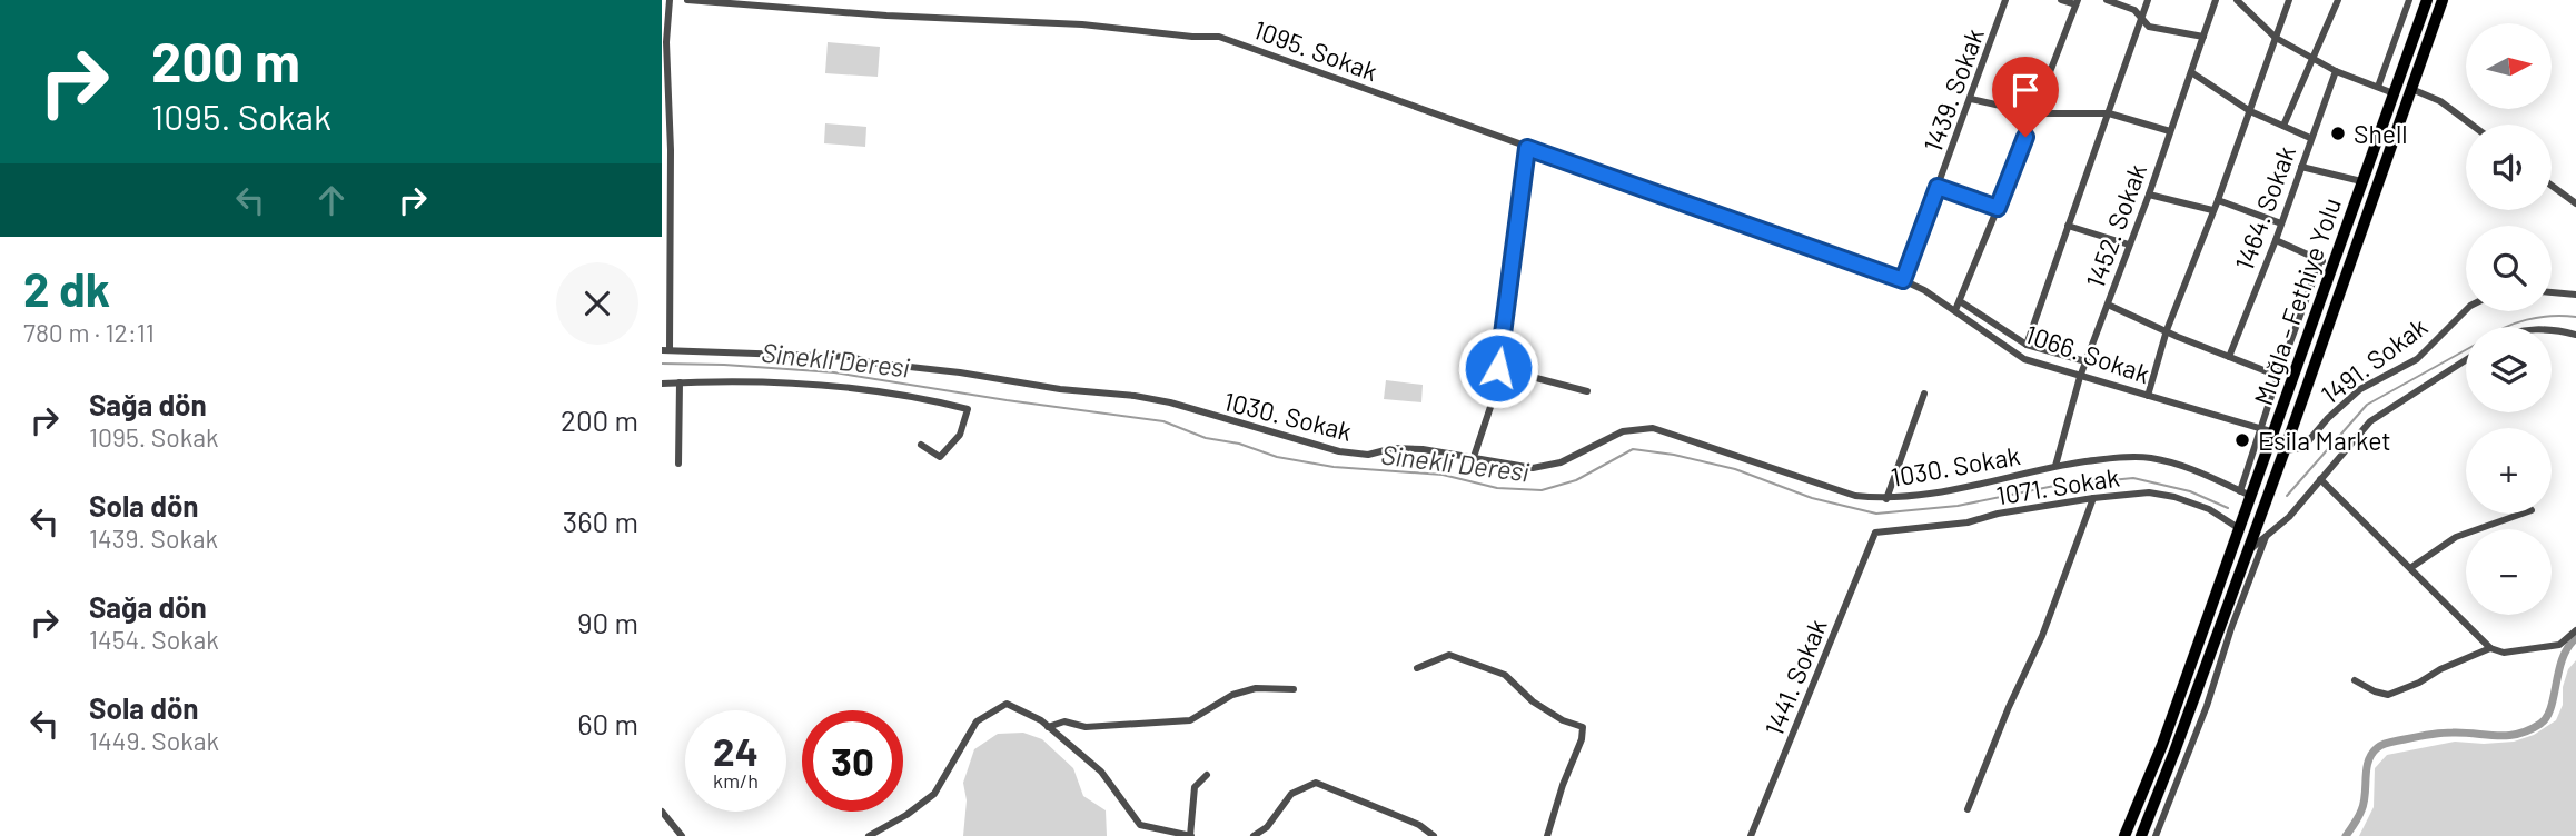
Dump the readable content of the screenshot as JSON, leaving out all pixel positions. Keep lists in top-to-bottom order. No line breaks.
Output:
{"streets":{"highway":["Muğla - Fethiye Yolu"],"street":["1095. Sokak","1439. Sokak","1464. Sokak","1452. Sokak","1066. Sokak","1491. Sokak","1030. Sokak","1071. Sokak","1441. Sokak"]},"crossings":[["1095. Sokak","1439. Sokak"],["1095. Sokak","1066. Sokak"],["1439. Sokak","1066. Sokak"],["1452. Sokak","1066. Sokak"],["1452. Sokak","1030. Sokak"],["Muğla - Fethiye Yolu","1066. Sokak"],["Muğla - Fethiye Yolu","1491. Sokak"],["Muğla - Fethiye Yolu","1030. Sokak"],["Muğla - Fethiye Yolu","1071. Sokak"],["1071. Sokak","1441. Sokak"]],"water":["Sinekli Deresi"],"places":["Shell","Esila Market"],"north":"right","page":{"turn":["200 m","1095. Sokak"],"map_buttons":["+","−"],"heading":["2 dk","780 m · 12:11"],"list":[{"name":"Sağa dön","note":"1095. Sokak","value":"200 m"},{"name":"Sola dön","note":"1439. Sokak","value":"360 m"},{"name":"Sağa dön","note":"1454. Sokak","value":"90 m"},{"name":"Sola dön","note":"1449. Sokak","value":"60 m"}],"speed":"24 km/h","limit":"30"}}
